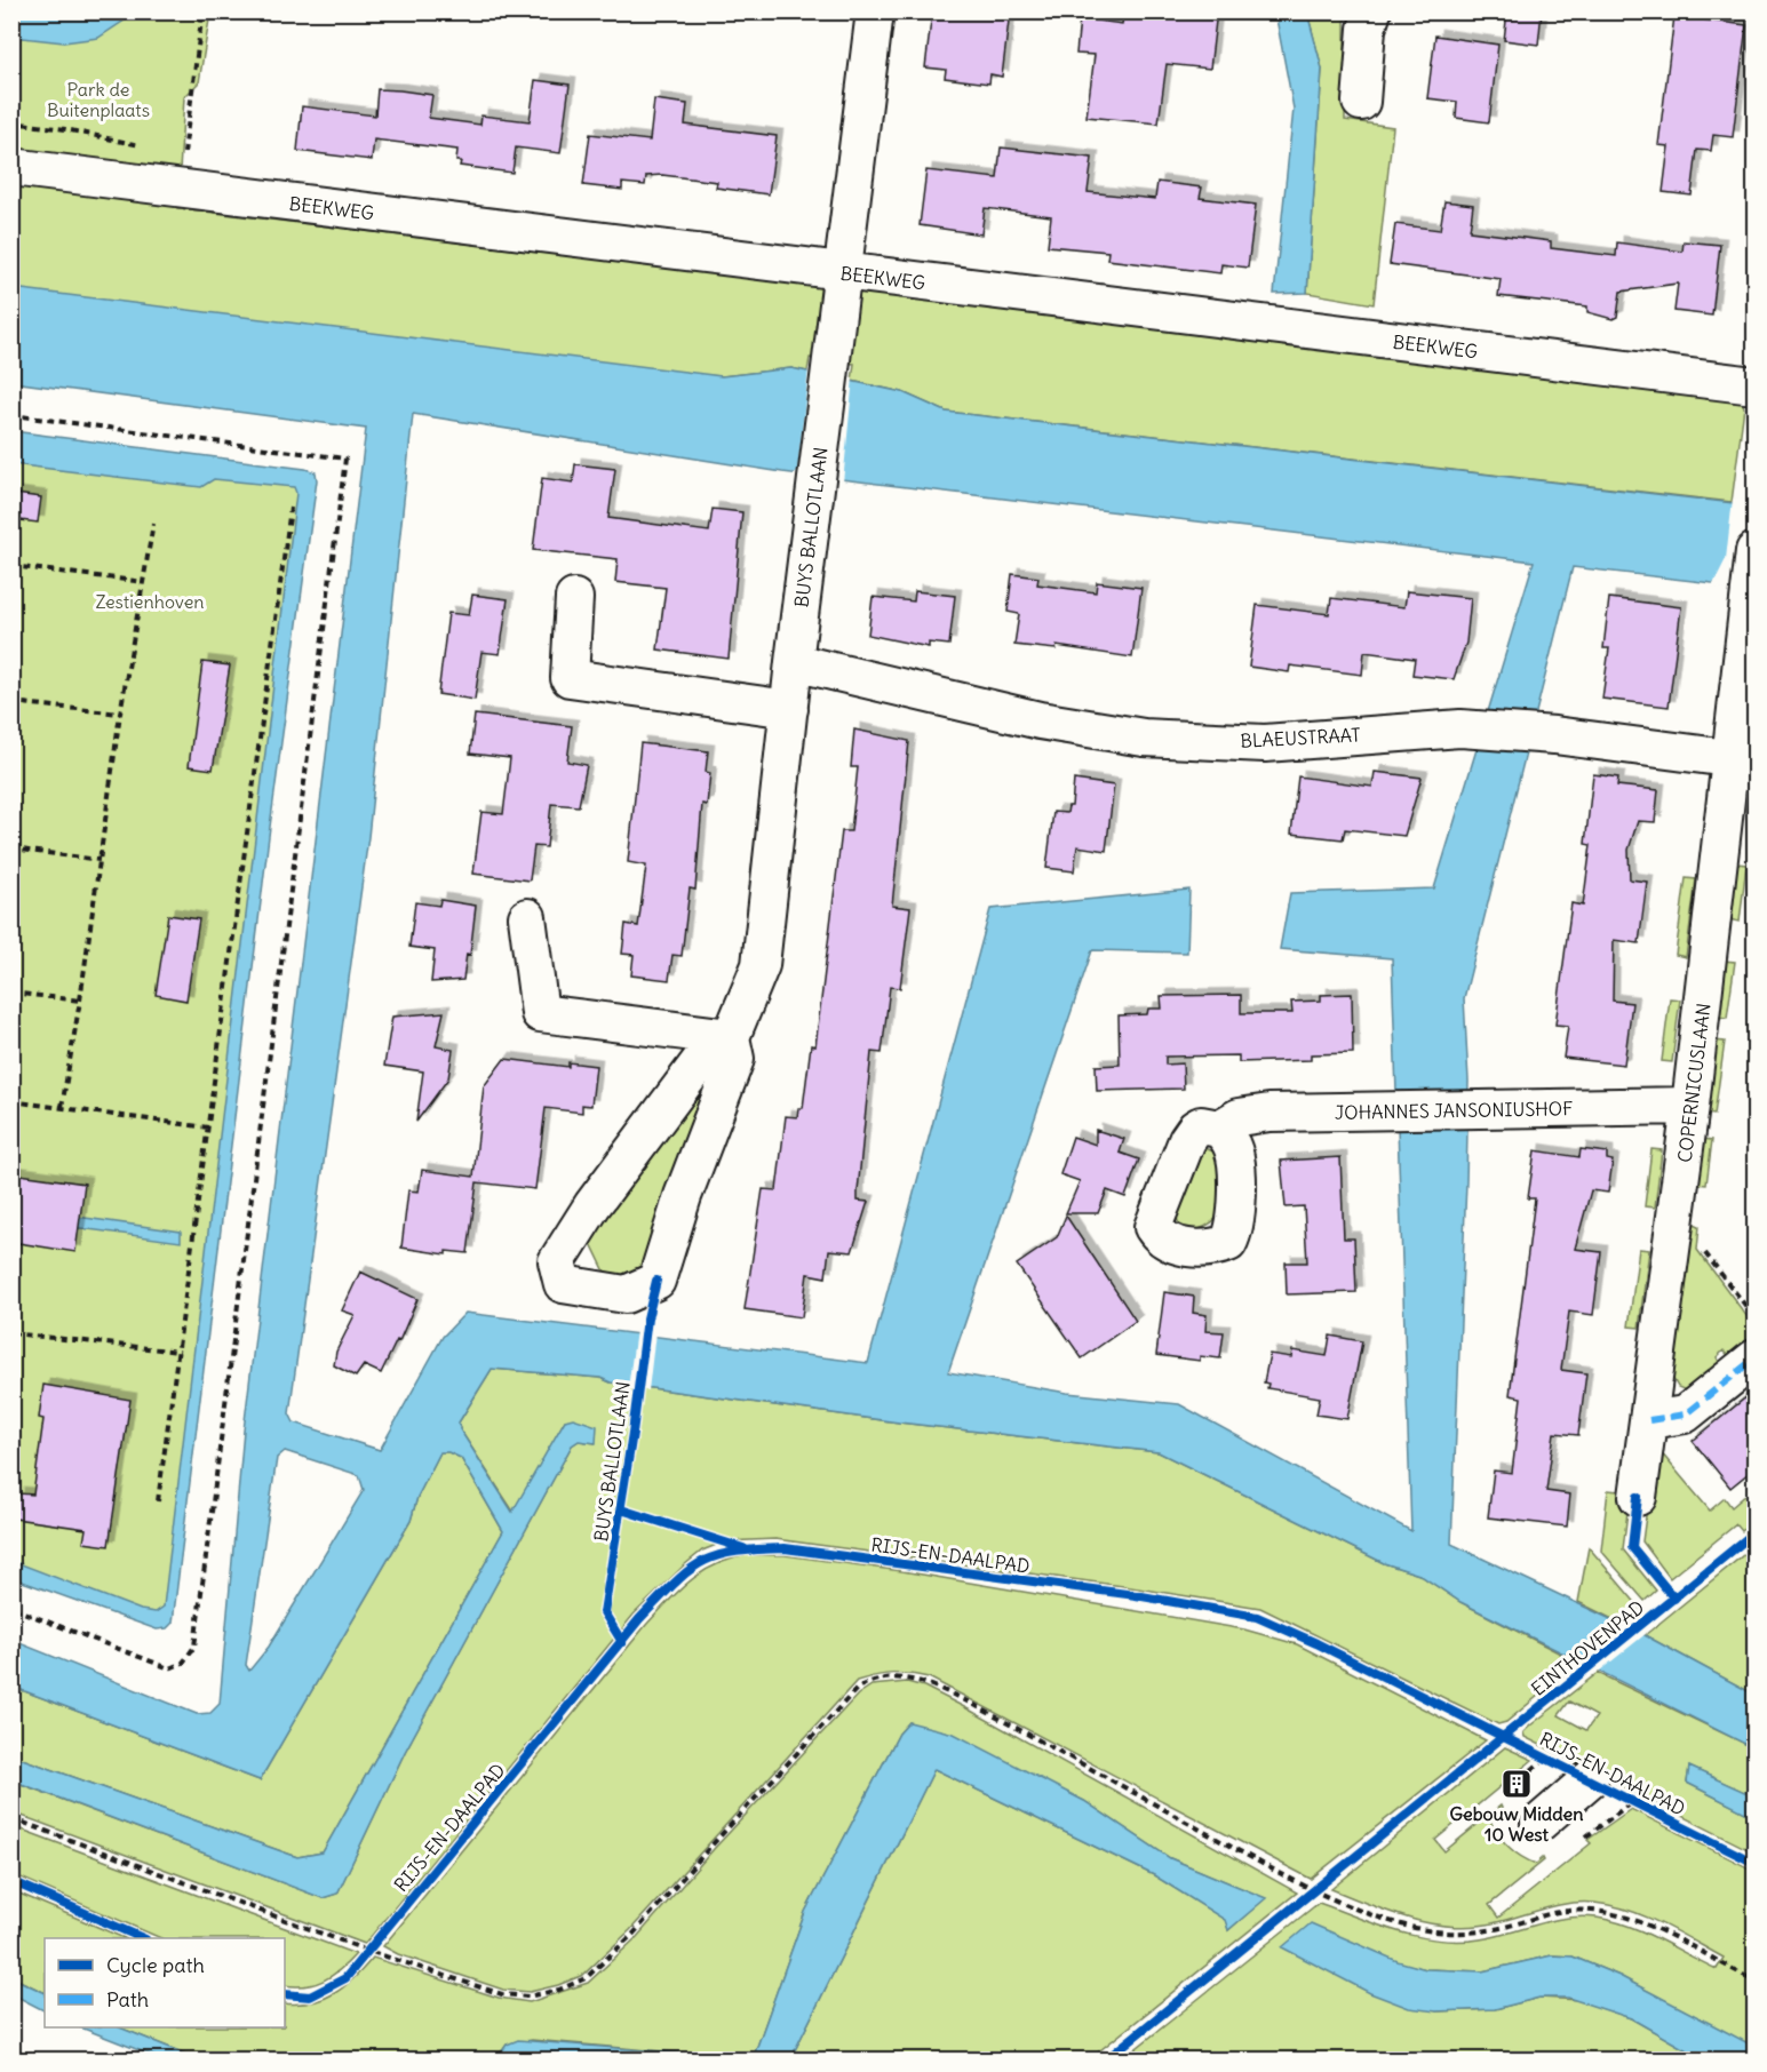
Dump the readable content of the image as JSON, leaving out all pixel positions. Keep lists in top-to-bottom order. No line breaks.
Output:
{"streets":{"street":["BEEKWEG","BUYS BALLOTLAAN","BLAEUSTRAAT","COPERNICUSLAAN","JOHANNES JANSONIUSHOF"],"cycle path":["RIJS-EN-DAALPAD","EINTHOVENPAD"]},"crossings":[["BEEKWEG","BUYS BALLOTLAAN"],["BUYS BALLOTLAAN","BLAEUSTRAAT"],["BLAEUSTRAAT","COPERNICUSLAAN"],["COPERNICUSLAAN","JOHANNES JANSONIUSHOF"]],"parks":["Park de Buitenplaats","Zestienhoven"],"places":{"building":["Gebouw Midden 10 West"]},"legend":["Cycle path","Path"]}
